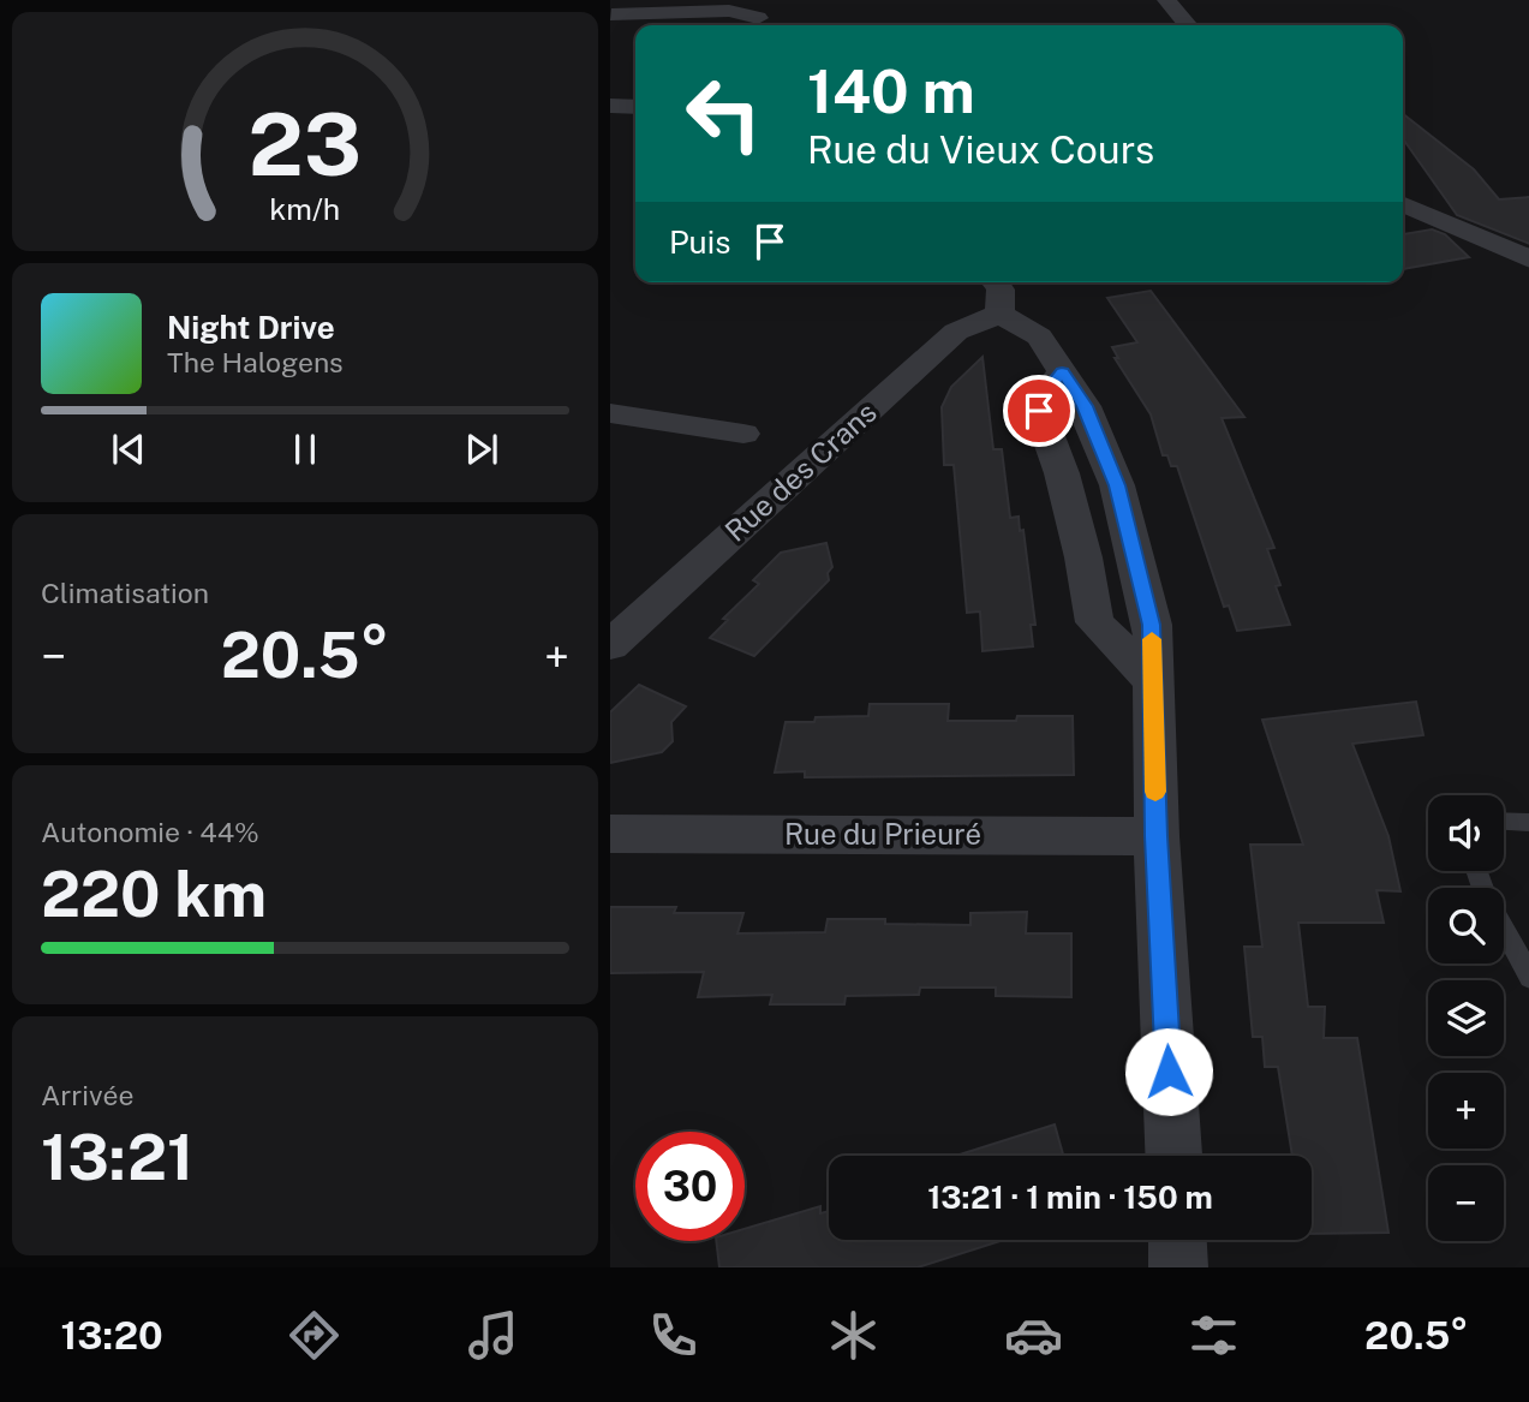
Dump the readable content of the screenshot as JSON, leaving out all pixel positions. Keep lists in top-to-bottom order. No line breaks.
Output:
{"streets":{"street":["Rue des Crans","Rue du Prieuré"]},"page":{"turn":["140 m","Rue du Vieux Cours"],"then":"Puis","song":["Night Drive","The Halogens"],"tile":["Climatisation",["Autonomie · 44%","220 km"],["Arrivée","13:21"]],"heat":["−","20.5°","+"],"map_buttons":["+","−"],"limit":"30","trip":"13:21 · 1 min · 150 m","tabs":["13:20","20.5°"],"gauge":["23","km/h"]}}
